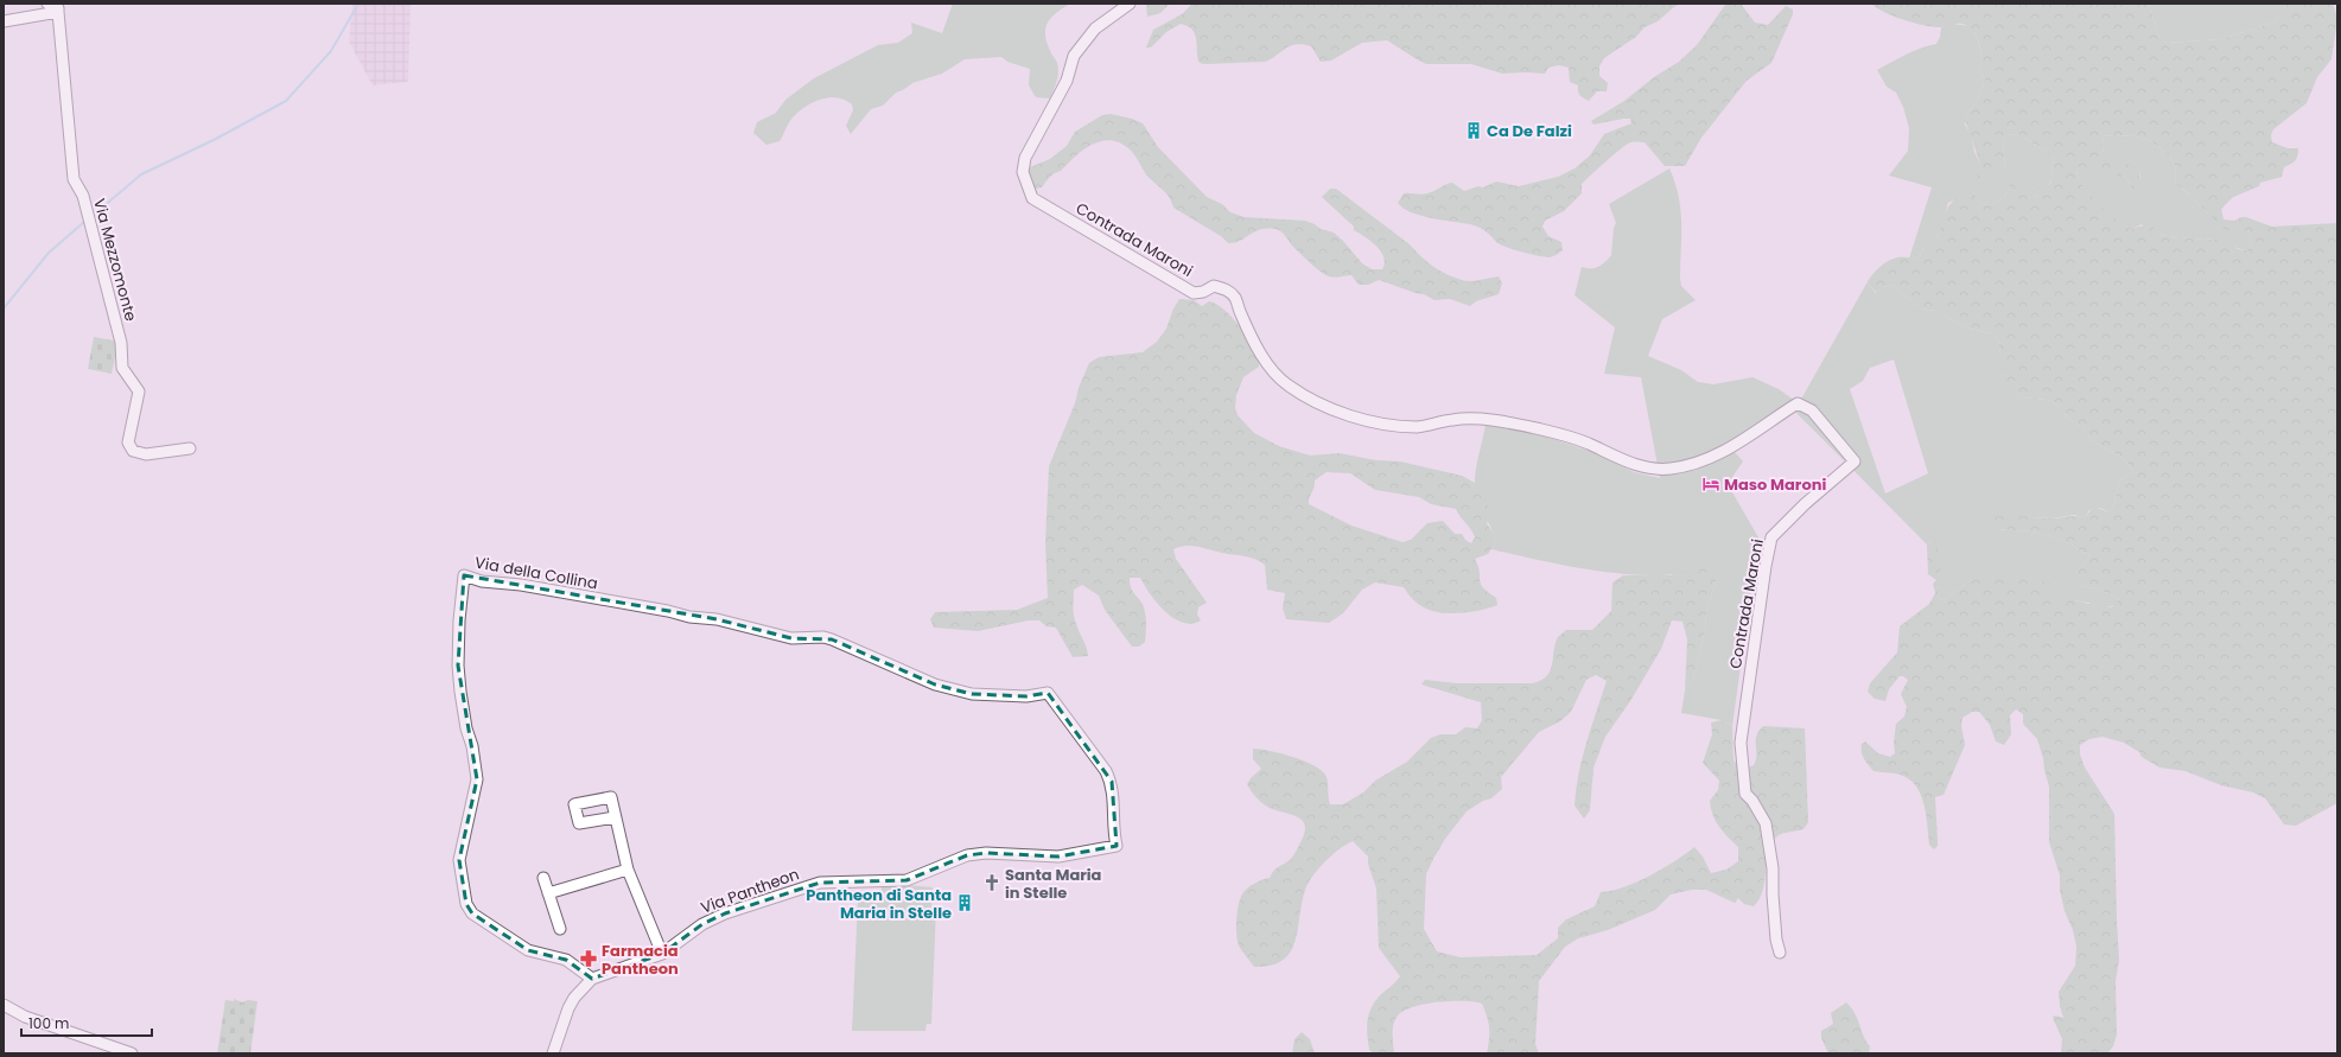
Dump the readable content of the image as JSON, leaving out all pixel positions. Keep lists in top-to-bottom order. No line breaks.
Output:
{"streets":{"street":["Contrada Maroni","Via Mezzomonte","Via della Collina","Via Pantheon"]},"crossings":[["Via della Collina","Via Pantheon"]],"places":{"building":["Ca De Falzi","Pantheon di Santa Maria in Stelle"],"hotel":["Maso Maroni"],"church":["Santa Maria in Stelle"],"pharmacy":["Farmacia Pantheon"]},"scale_bar":"100 m"}
